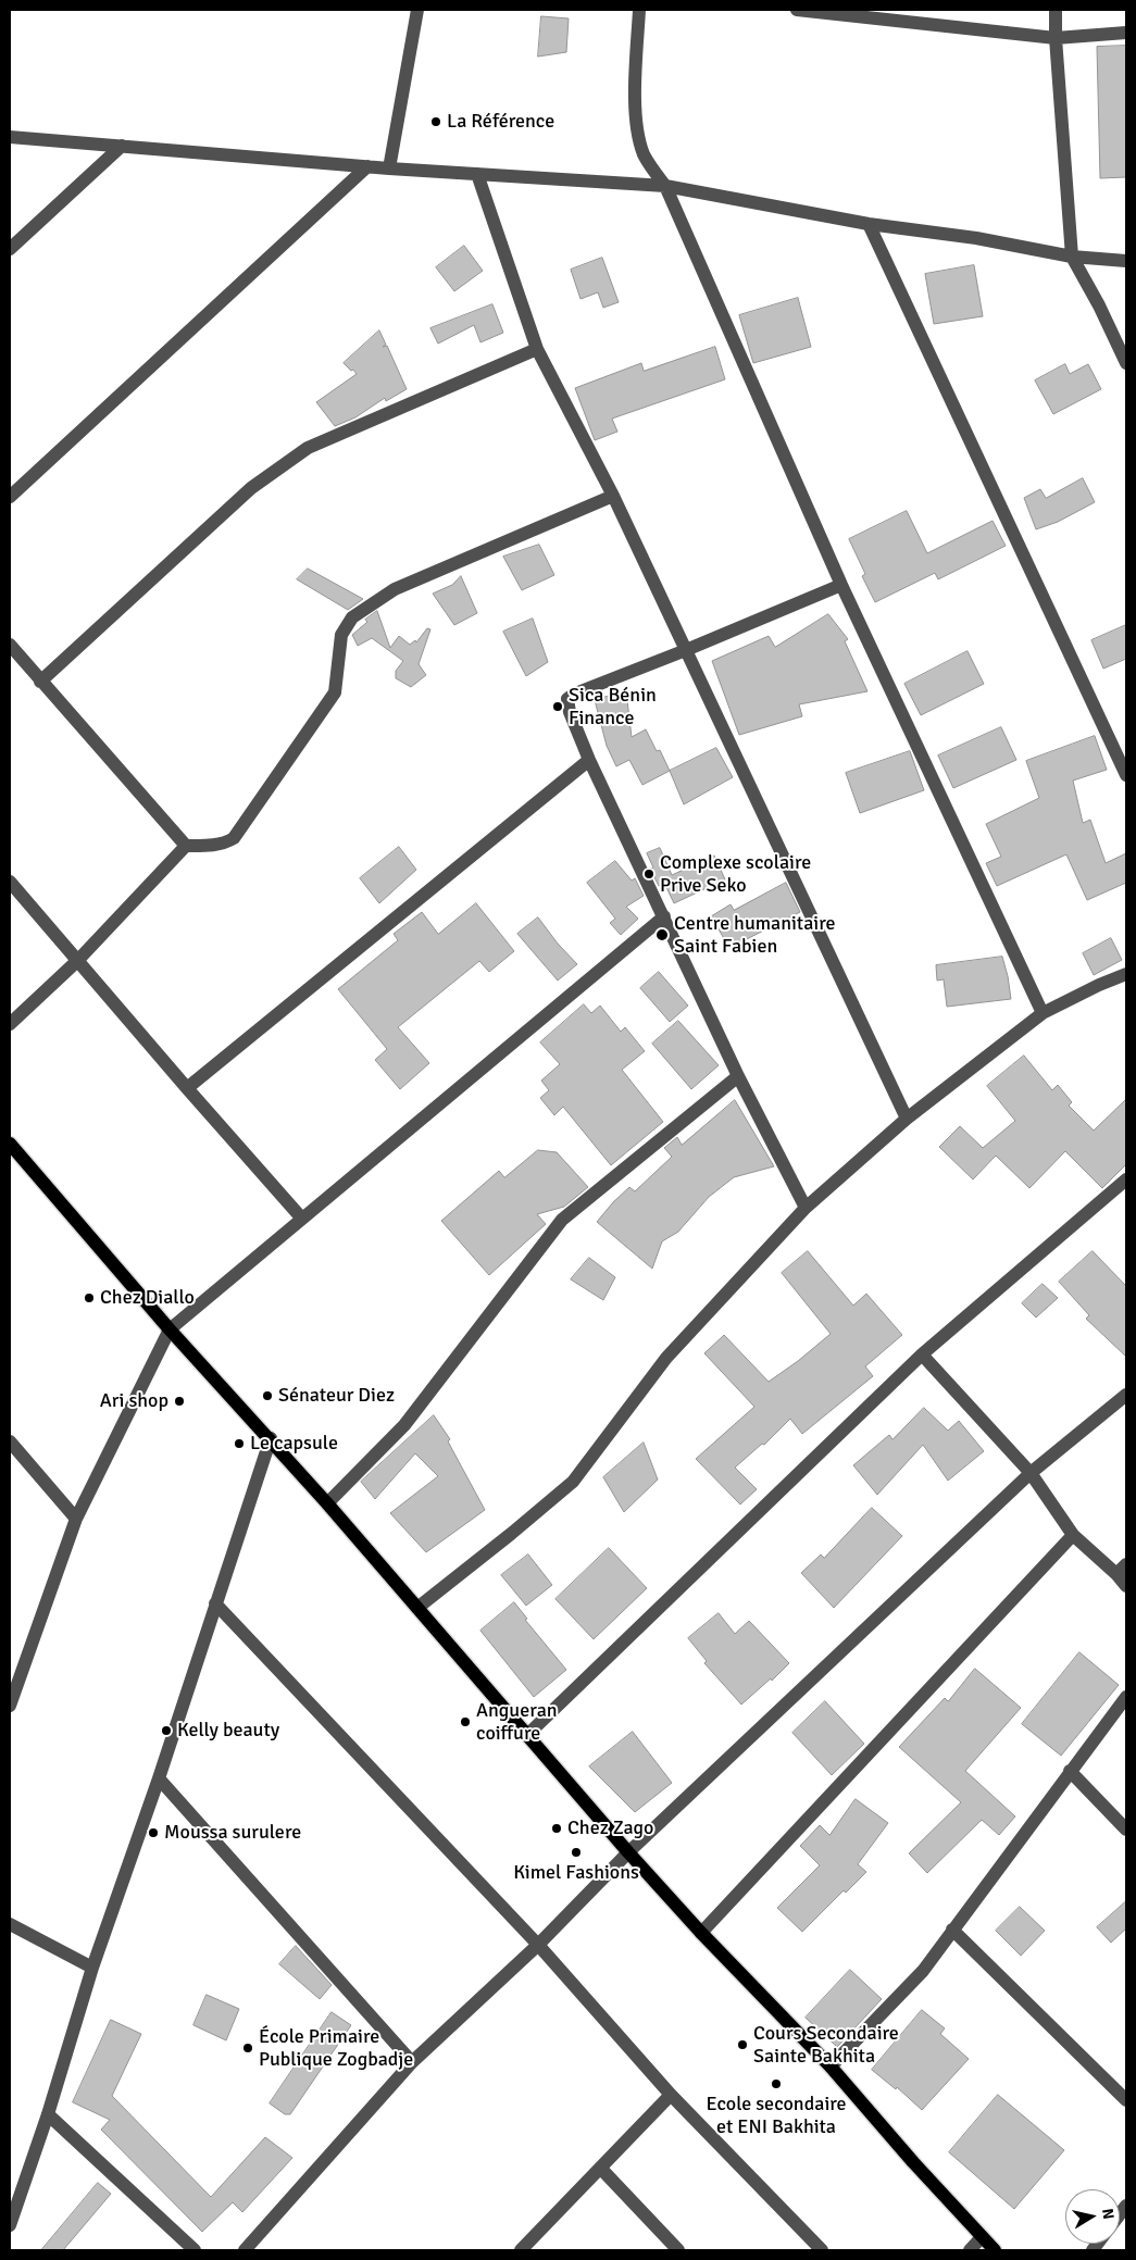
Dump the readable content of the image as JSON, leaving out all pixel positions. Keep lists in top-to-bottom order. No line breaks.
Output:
{"places":["La Référence","Sica Bénin Finance","Complexe scolaire Prive Seko","Centre humanitaire Saint Fabien","Chez Diallo","Sénateur Diez","Ari shop","Le capsule","Angueran coiffure","Kelly beauty","Chez Zago","Moussa surulere","Kimel Fashions","Cours Secondaire Sainte Bakhita","École Primaire Publique Zogbadje","Ecole secondaire et ENI Bakhita"],"north":"right"}
